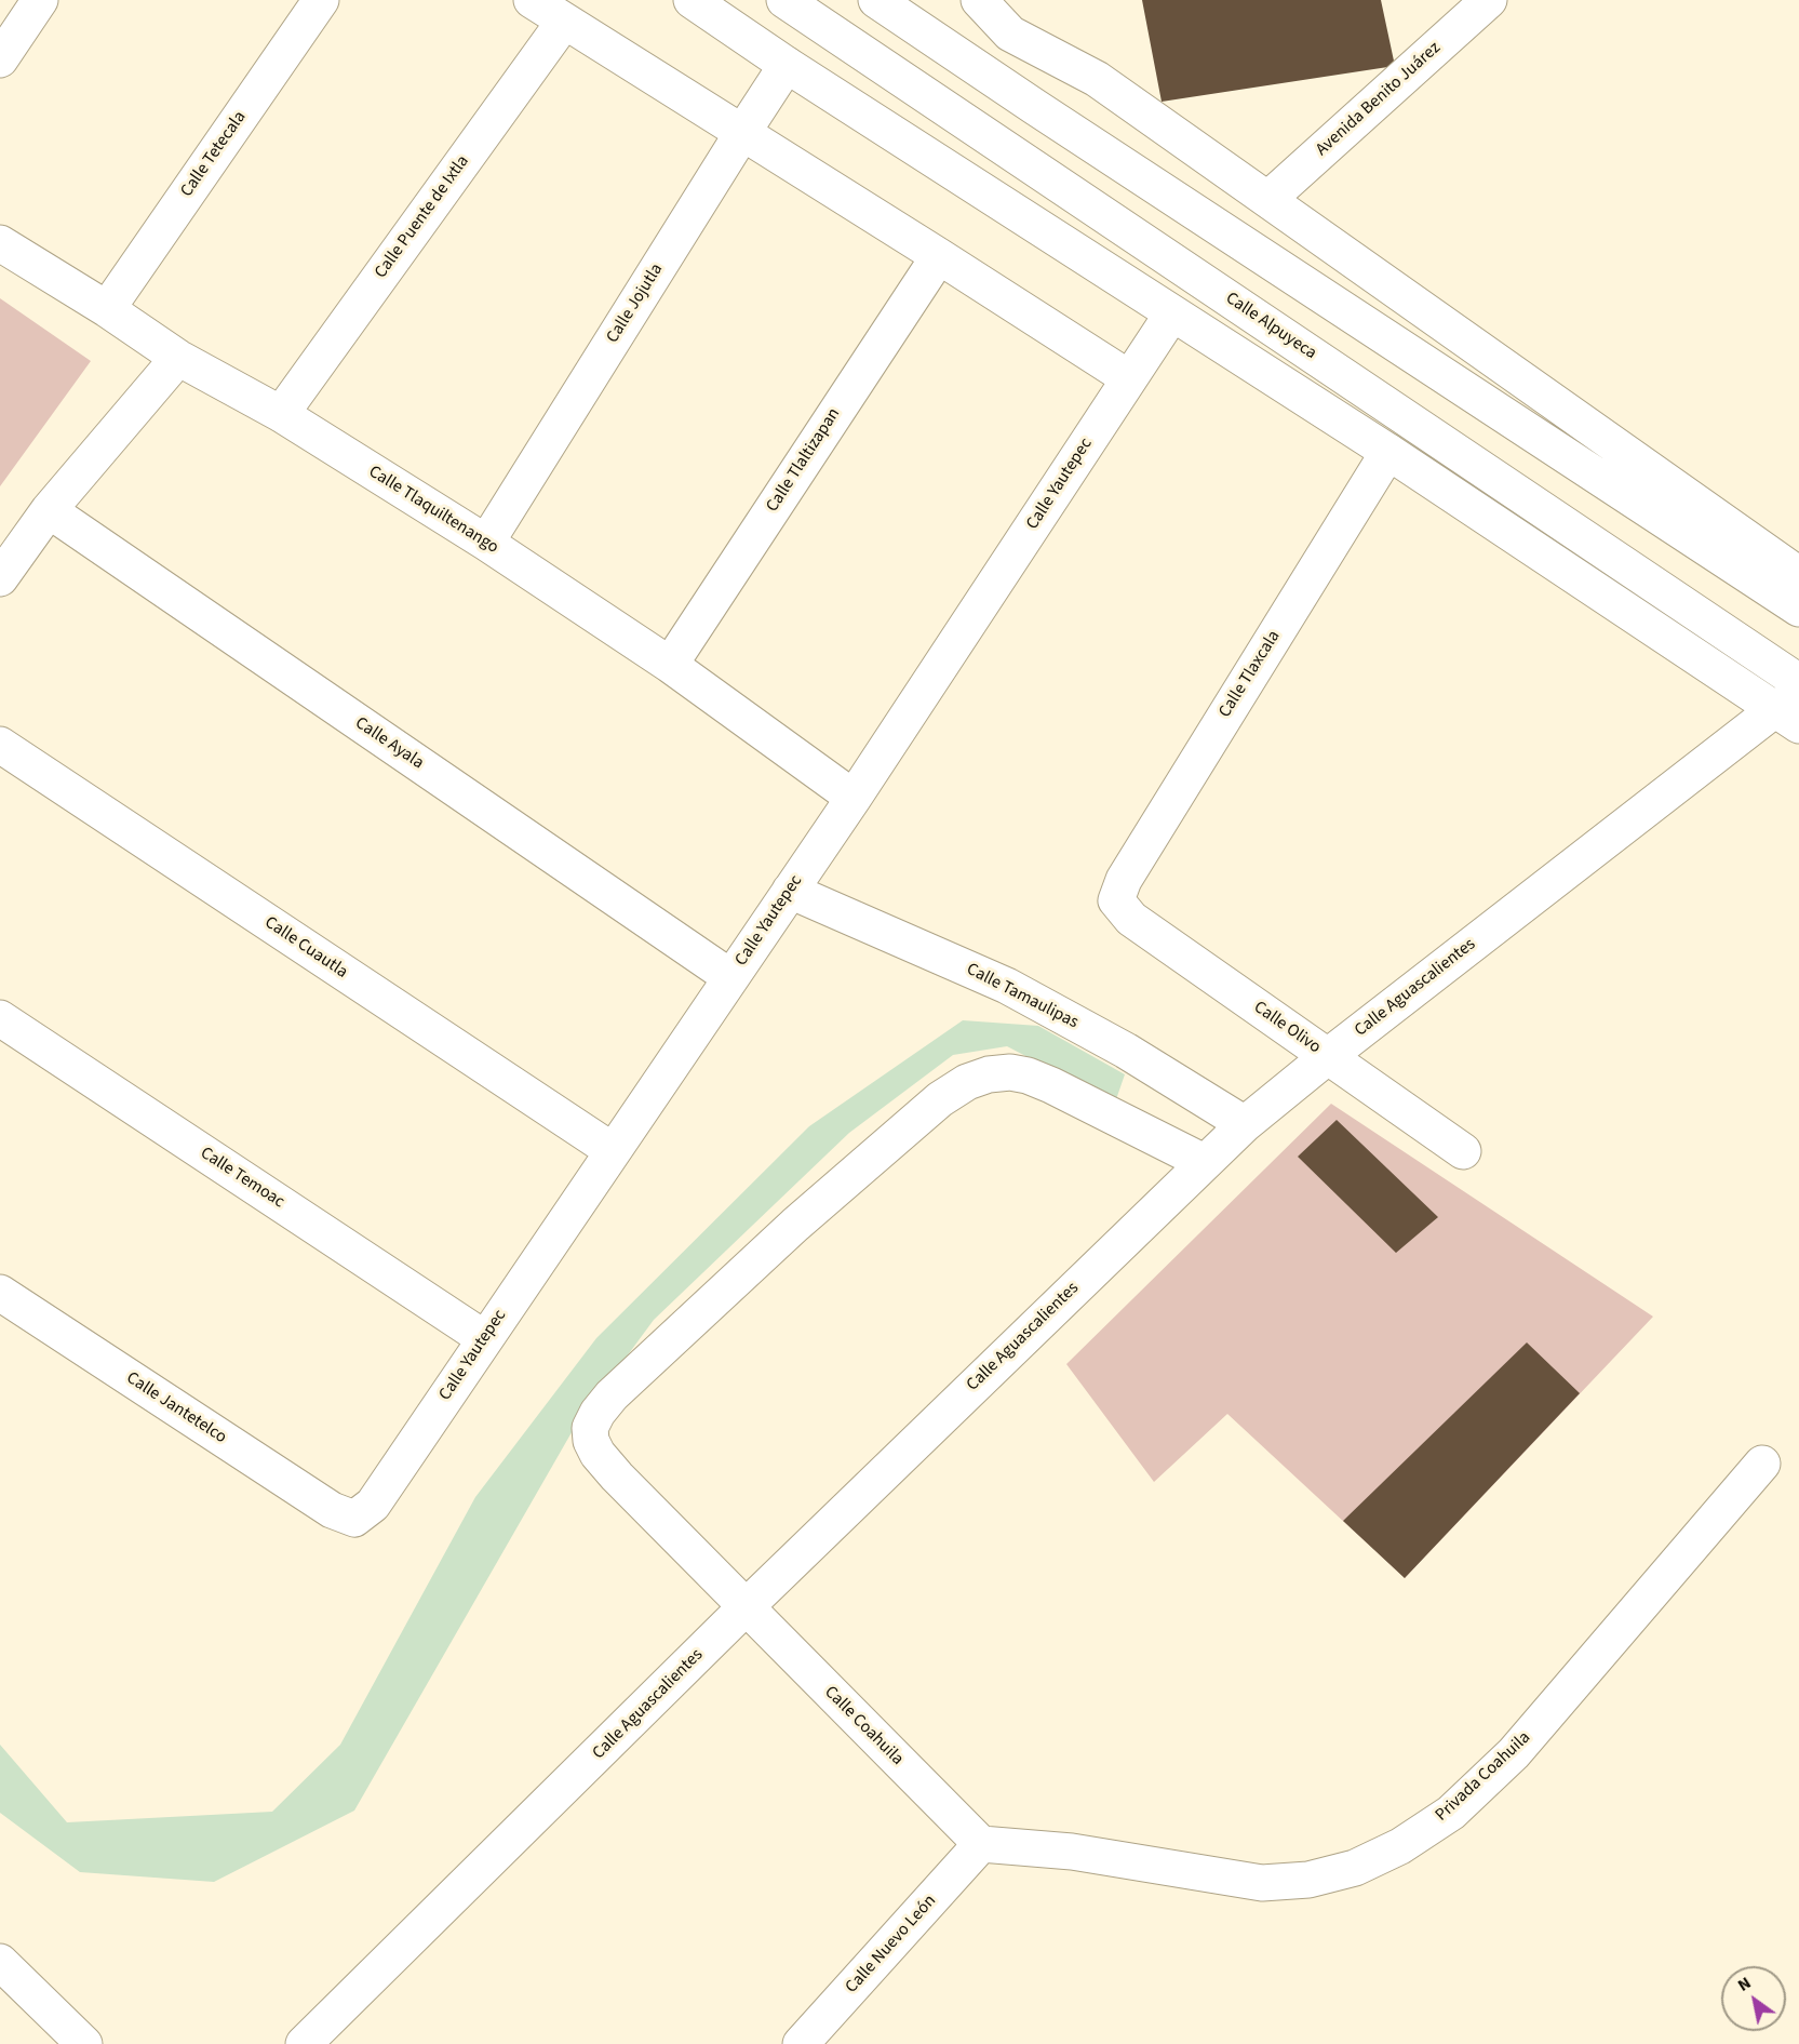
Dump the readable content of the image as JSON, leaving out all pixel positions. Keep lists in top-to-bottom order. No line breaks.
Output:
{"streets":{"street":["Avenida Benito Juárez","Calle Tetecala","Calle Puente de Ixtla","Calle Jojutla","Calle Alpuyeca","Calle Tlaltizapan","Calle Yautepec","Calle Tlaquiltenango","Calle Tlaxcala","Calle Ayala","Calle Cuautla","Calle Aguascalientes","Calle Tamaulipas","Calle Olivo","Calle Temoac","Calle Jantetelco","Calle Coahuila","Privada Coahuila","Calle Nuevo León"]},"crossings":[["Calle Tetecala","Calle Tlaquiltenango"],["Calle Puente de Ixtla","Calle Tlaquiltenango"],["Calle Jojutla","Calle Tlaquiltenango"],["Calle Tlaltizapan","Calle Tlaquiltenango"],["Calle Yautepec","Calle Tlaquiltenango"],["Calle Yautepec","Calle Ayala"],["Calle Yautepec","Calle Cuautla"],["Calle Yautepec","Calle Tamaulipas"],["Calle Yautepec","Calle Temoac"],["Calle Yautepec","Calle Jantetelco"],["Calle Tlaxcala","Calle Olivo"],["Calle Aguascalientes","Calle Tamaulipas"],["Calle Aguascalientes","Calle Olivo"],["Calle Aguascalientes","Calle Coahuila"],["Calle Coahuila","Privada Coahuila"],["Calle Coahuila","Calle Nuevo León"],["Privada Coahuila","Calle Nuevo León"]],"north":"top left"}
